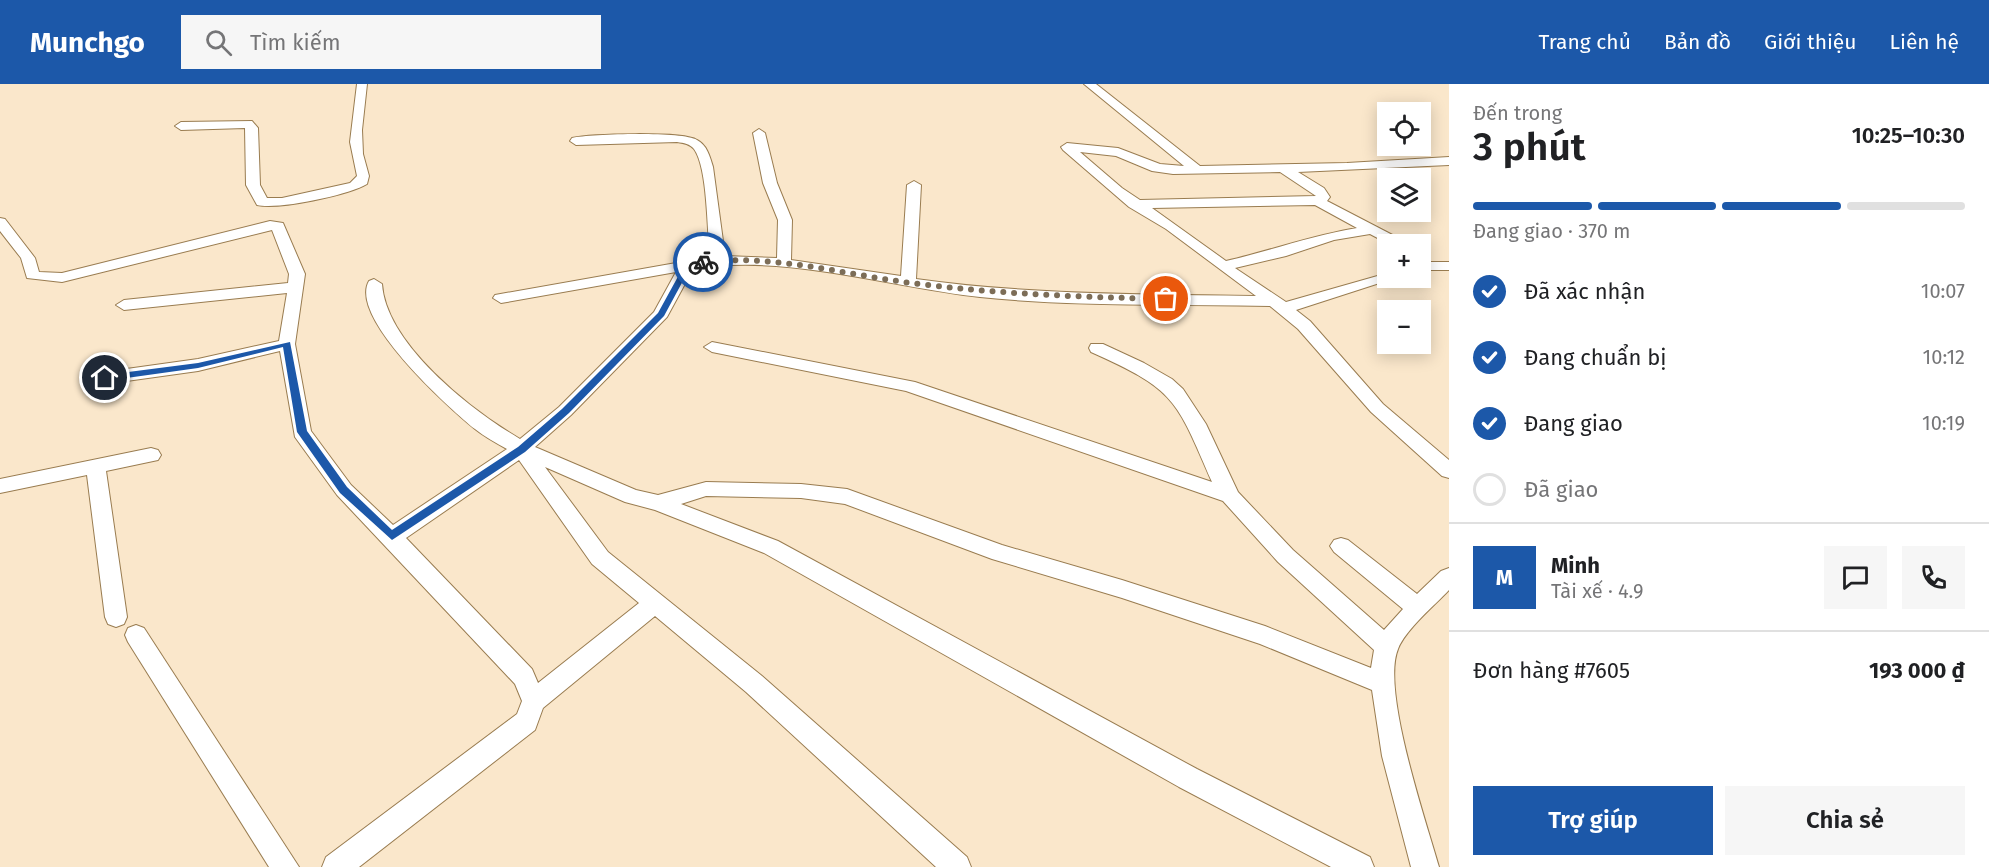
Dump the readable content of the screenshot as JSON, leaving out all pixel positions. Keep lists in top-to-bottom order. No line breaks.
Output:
{"page":{"header":"Munchgo","search":"Tìm kiếm","nav":["Trang chủ","Bản đồ","Giới thiệu","Liên hệ"],"heading":["3 phút","Đến trong","10:25–10:30"],"panel":["Minh","Tài xế · 4.9","Đơn hàng #7605","193 000 ₫"],"map_buttons":["+","−"],"bar":"Đang giao · 370 m","list":[["Đã xác nhận","10:07"],["Đang chuẩn bị","10:12"],["Đang giao","10:19"],"Đã giao"],"round":"M","buttons":["Trợ giúp","Chia sẻ"]}}
